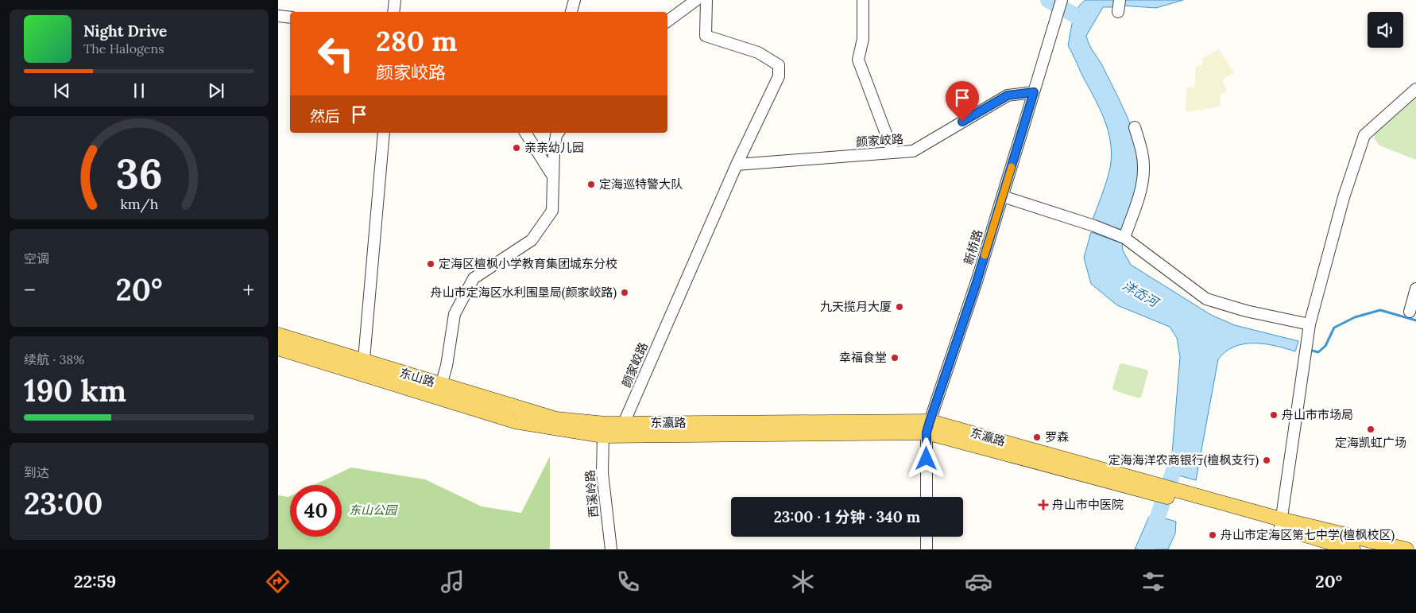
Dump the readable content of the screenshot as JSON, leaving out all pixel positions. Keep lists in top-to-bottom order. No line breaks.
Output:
{"streets":{"main road":["东山路","东瀛路"],"street":["颜家峧路","新桥路","西溪岭路"]},"crossings":[["颜家峧路","新桥路"],["颜家峧路","东瀛路"],["新桥路","东瀛路"],["东山路","东瀛路"],["东瀛路","西溪岭路"]],"water":["洋岙河"],"parks":["东山公园"],"places":{"other":["亲亲幼儿园","定海巡特警大队","定海区檀枫小学教育集团城东分校","舟山市定海区水利围垦局(颜家峧路)","九天揽月大厦","幸福食堂","舟山市市场局","定海凯虹广场","罗森","定海海洋农商银行(檀枫支行)","舟山市定海区第七中学(檀枫校区)"],"health":["舟山市中医院"]},"page":{"turn":["280 m","颜家峧路"],"song":["Night Drive","The Halogens"],"then":"然后","tile":["空调",["续航 · 38%","190 km"],["到达","23:00"]],"heat":["−","20°","+"],"limit":"40","trip":"23:00 · 1 分钟 · 340 m","tabs":["22:59","20°"],"gauge":["36","km/h"]}}
